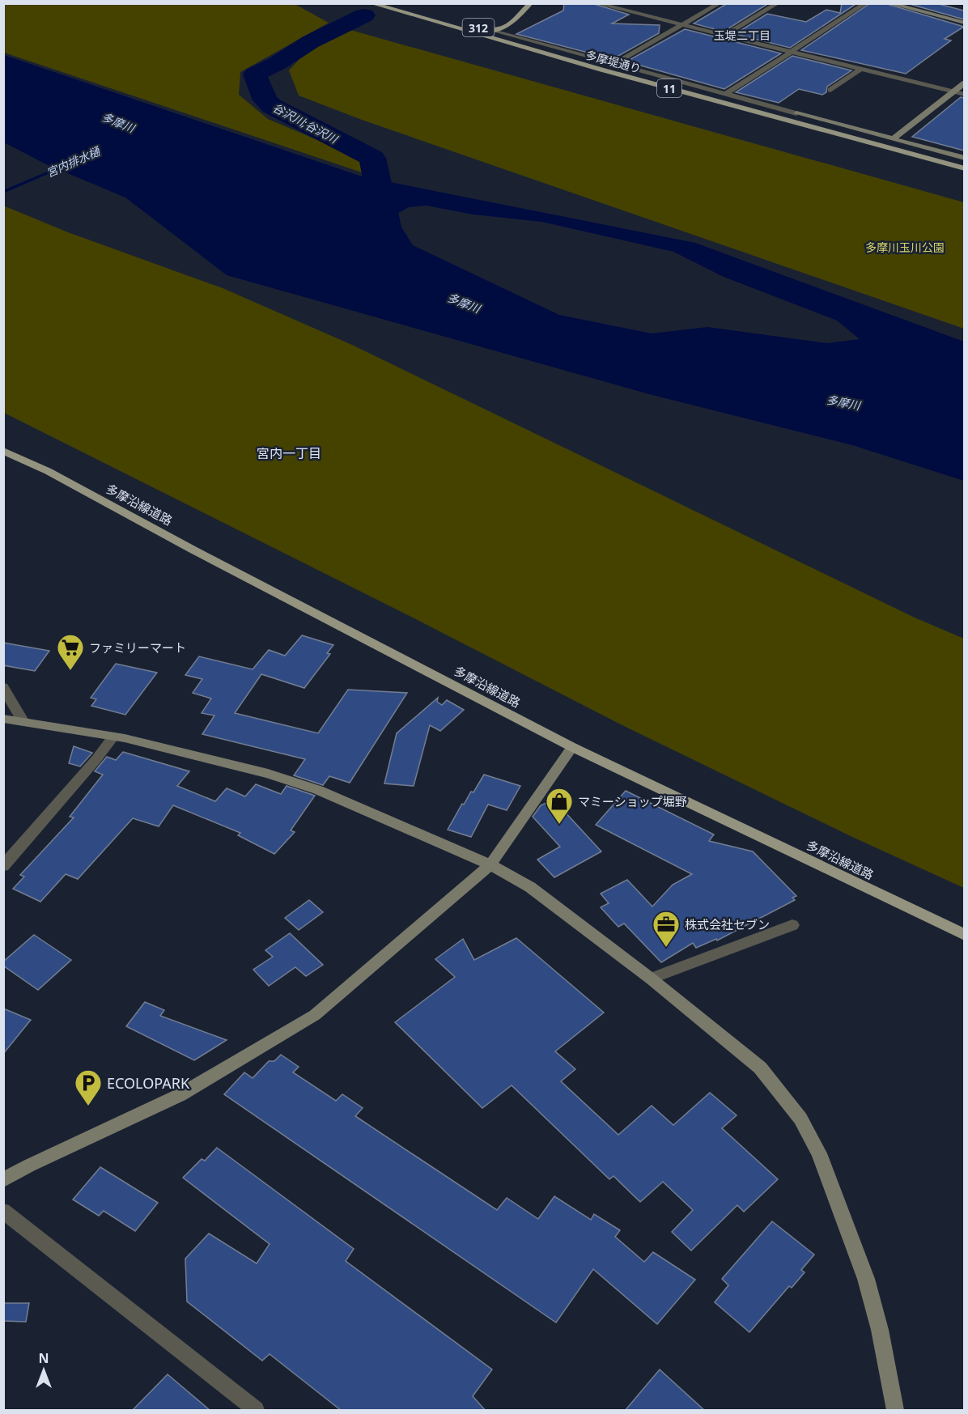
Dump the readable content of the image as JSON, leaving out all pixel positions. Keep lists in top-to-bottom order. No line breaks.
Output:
{"streets":{"main road":["312","多摩堤通り","11","多摩沿線道路"]},"crossings":[["312","多摩堤通り"]],"districts":["玉堤二丁目","宮内一丁目"],"water":["多摩川","谷沢川;谷沢川","宮内排水樋"],"parks":["多摩川玉川公園"],"places":{"supermarket":["ファミリーマート"],"shop":["マミーショップ堀野"],"office":["株式会社セブン"],"parking":["ECOLOPARK"]},"north":"top"}
